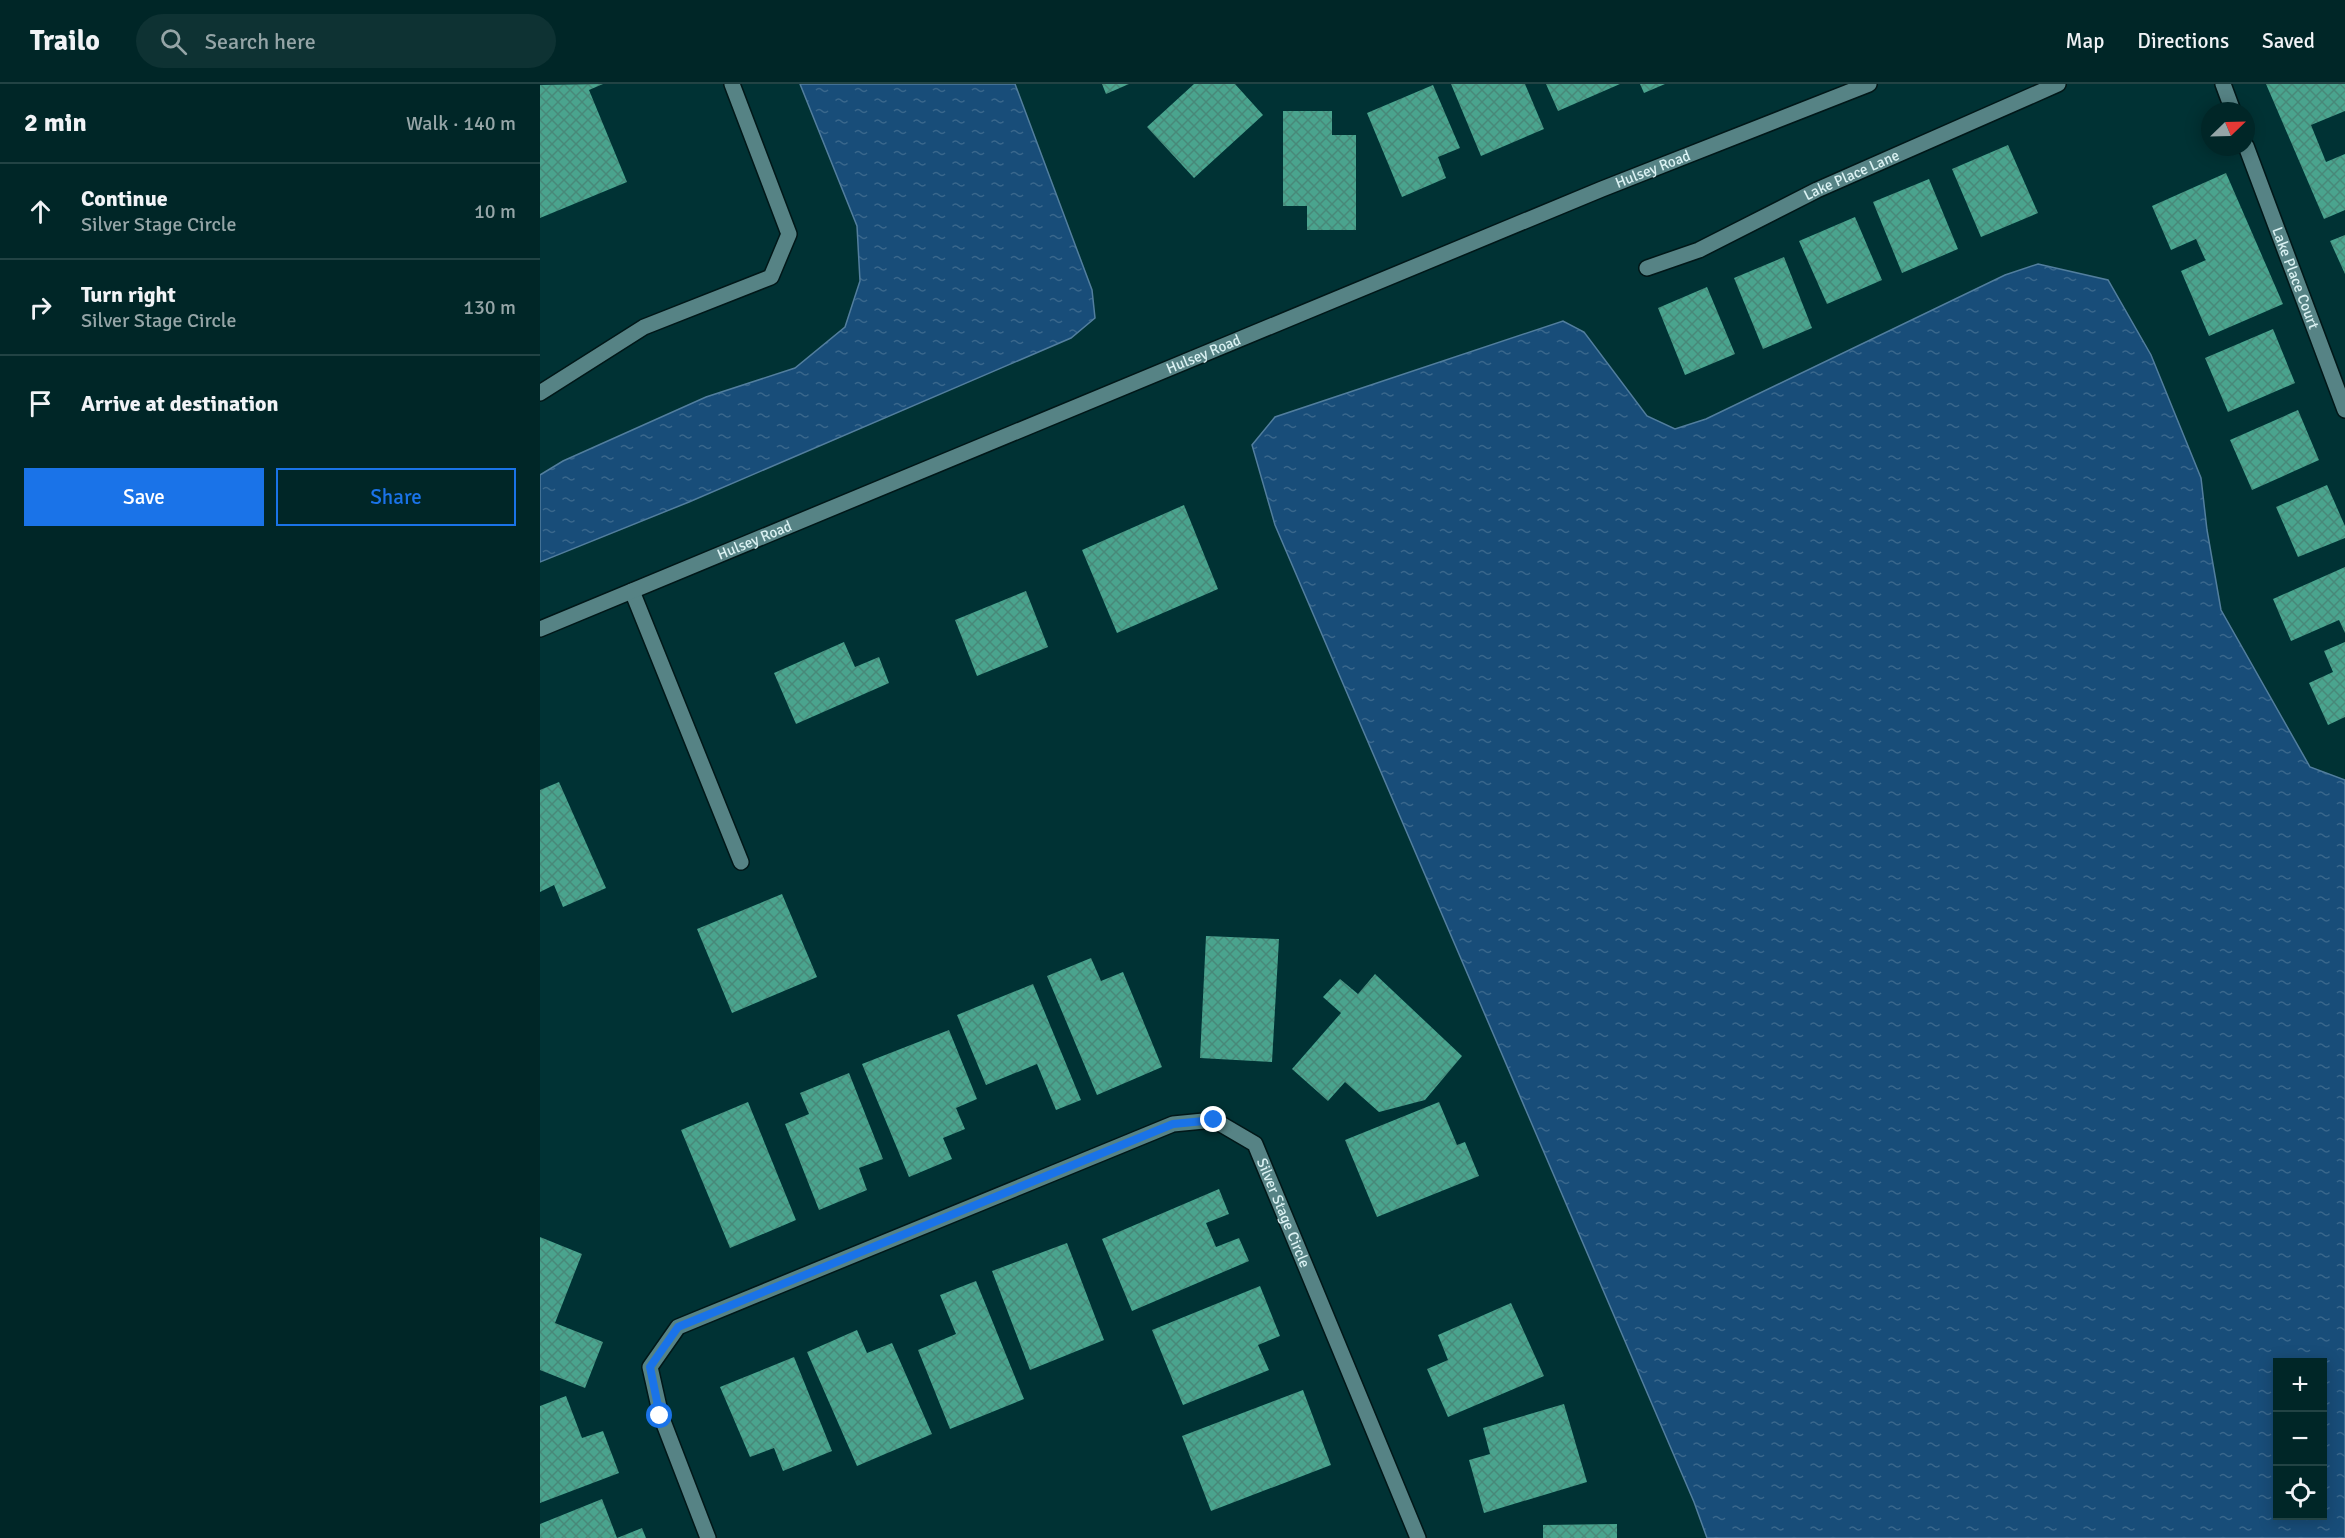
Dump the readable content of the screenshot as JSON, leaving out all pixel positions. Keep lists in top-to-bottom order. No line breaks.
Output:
{"streets":{"street":["Hulsey Road","Lake Place Lane","Lake Place Court","Silver Stage Circle"]},"north":"top right","page":{"header":"Trailo","search":"Search here","nav":["Map","Directions","Saved"],"heading":["2 min","Walk · 140 m"],"list":[["Continue","Silver Stage Circle","10 m"],["Turn right","Silver Stage Circle","130 m"],"Arrive at destination"],"buttons":["Save","Share"],"map_buttons":["+","−"]}}
